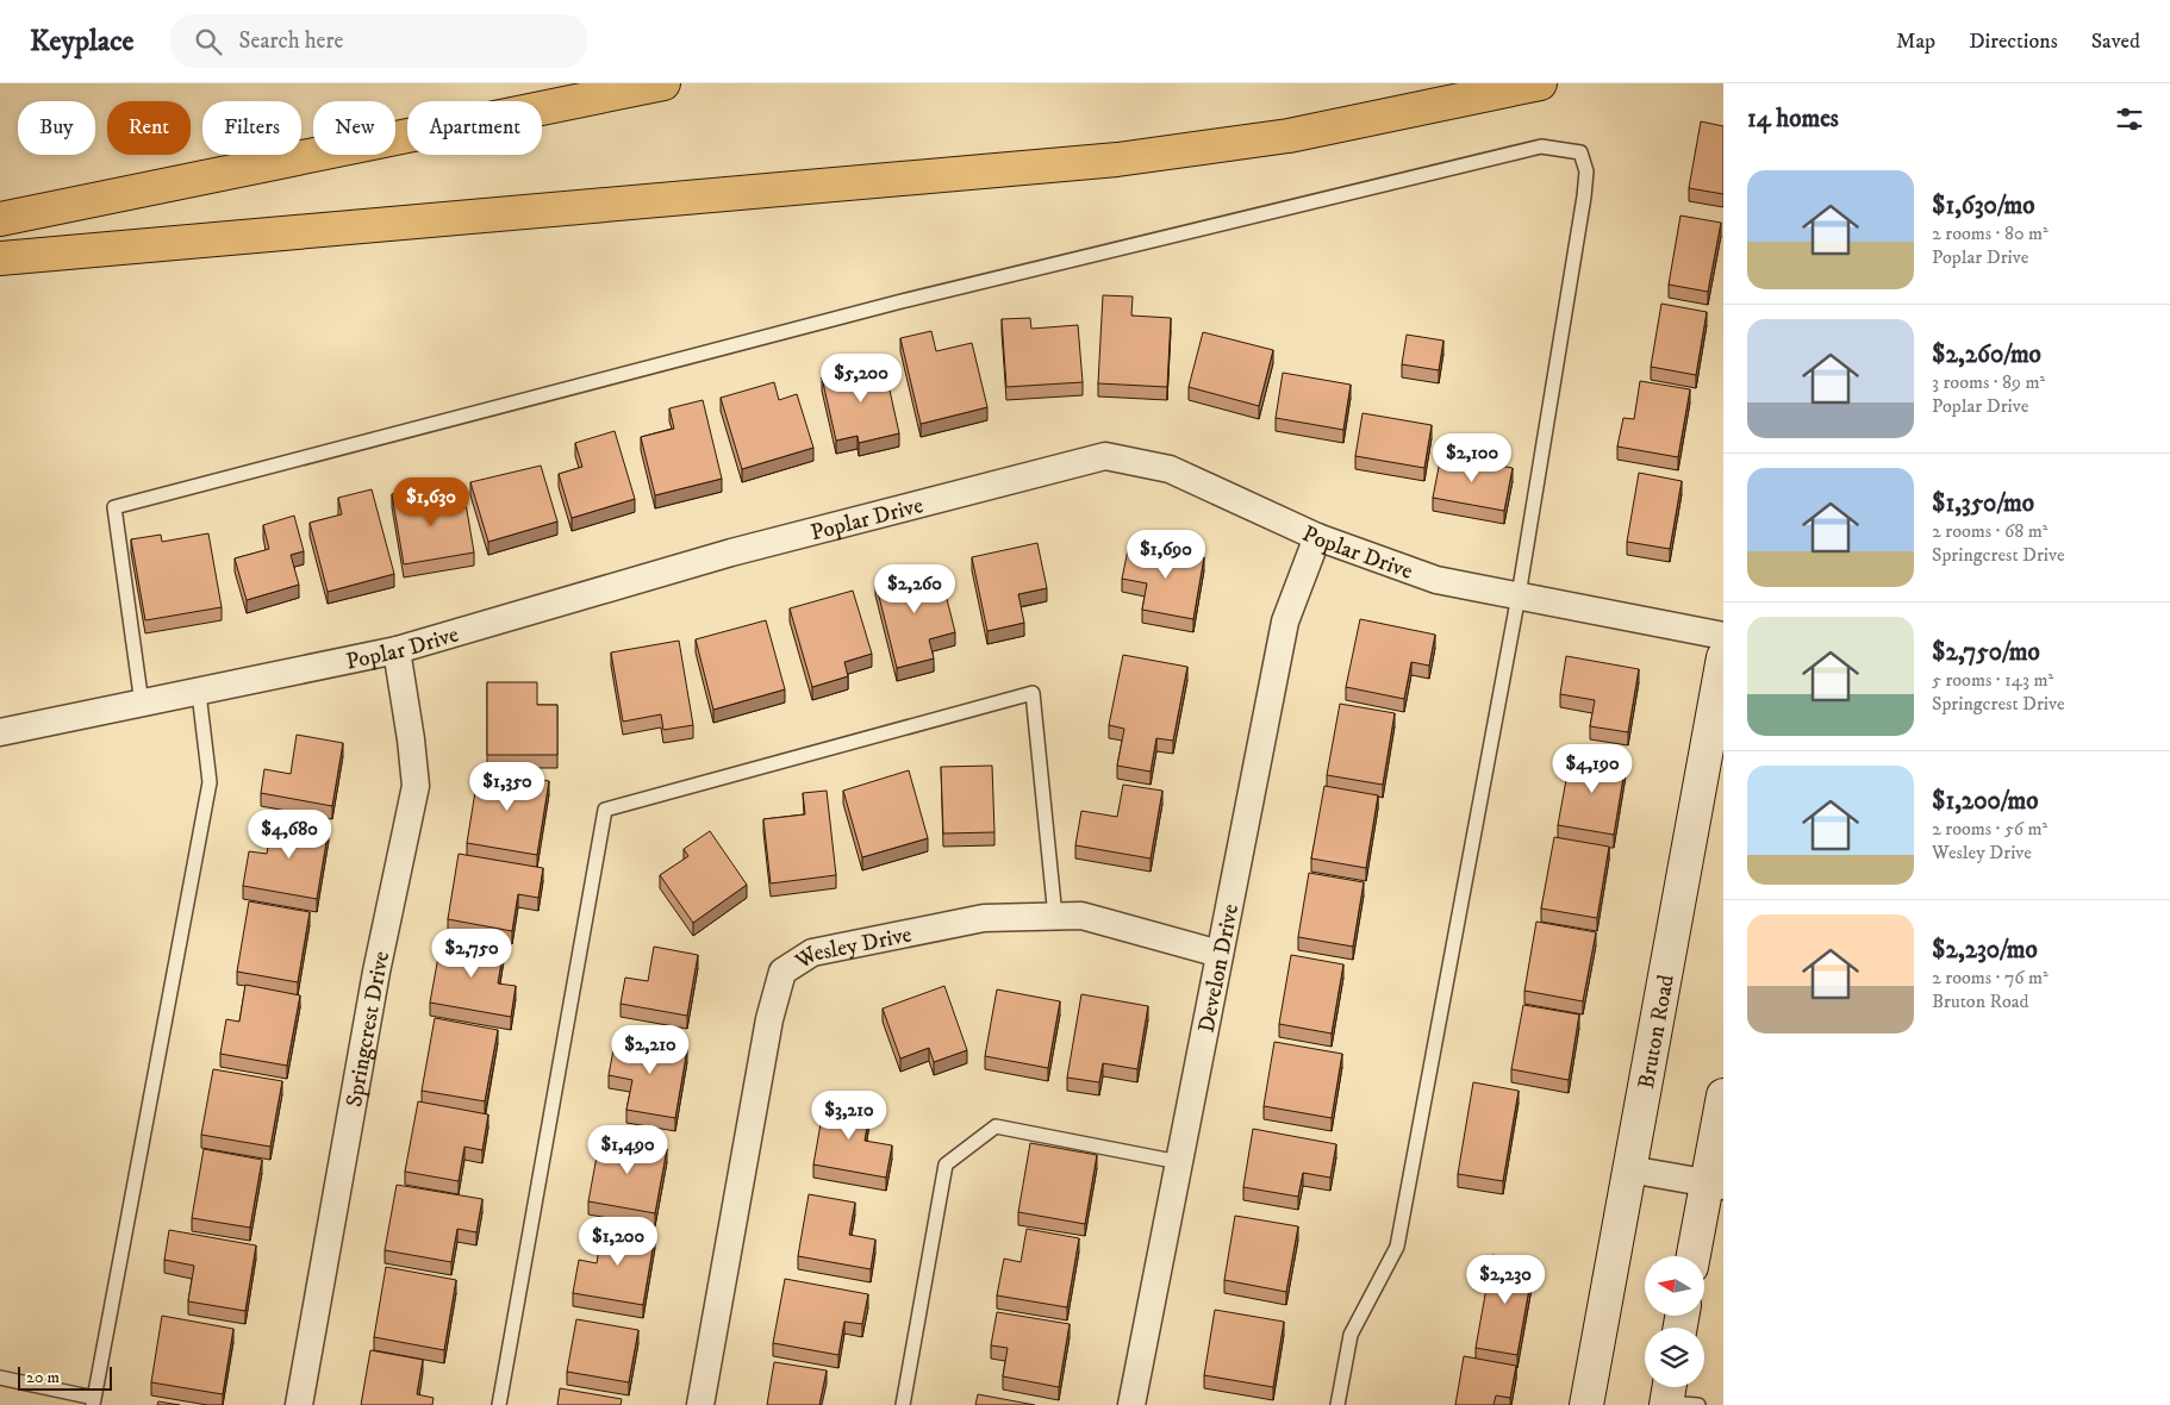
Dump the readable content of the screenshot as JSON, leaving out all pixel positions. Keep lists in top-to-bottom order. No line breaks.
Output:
{"streets":{"main road":["Bruton Road"],"street":["Poplar Drive","Wesley Drive","Develon Drive","Springcrest Drive"]},"crossings":[["Poplar Drive","Develon Drive"],["Poplar Drive","Springcrest Drive"],["Wesley Drive","Develon Drive"]],"scale_bar":"20 m","north":"left","page":{"header":"Keyplace","search":"Search here","nav":["Map","Directions","Saved"],"heading":"14 homes","chip":["Buy","Rent","Filters","New","Apartment"],"list":[{"name":"$1,630/mo","note":"2 rooms · 80 m² · Poplar Drive"},{"name":"$2,260/mo","note":"3 rooms · 89 m² · Poplar Drive"},{"name":"$1,350/mo","note":"2 rooms · 68 m² · Springcrest Drive"},{"name":"$2,750/mo","note":"5 rooms · 143 m² · Springcrest Drive"},{"name":"$1,200/mo","note":"2 rooms · 56 m² · Wesley Drive"},{"name":"$2,230/mo","note":"2 rooms · 76 m² · Bruton Road"}],"price":["$5,200","$2,100","$1,630","$1,690","$2,260","$4,190","$1,350","$4,680","$2,750","$2,210","$3,210","$1,490","$1,200","$2,230"],"scale":"20 m"}}
